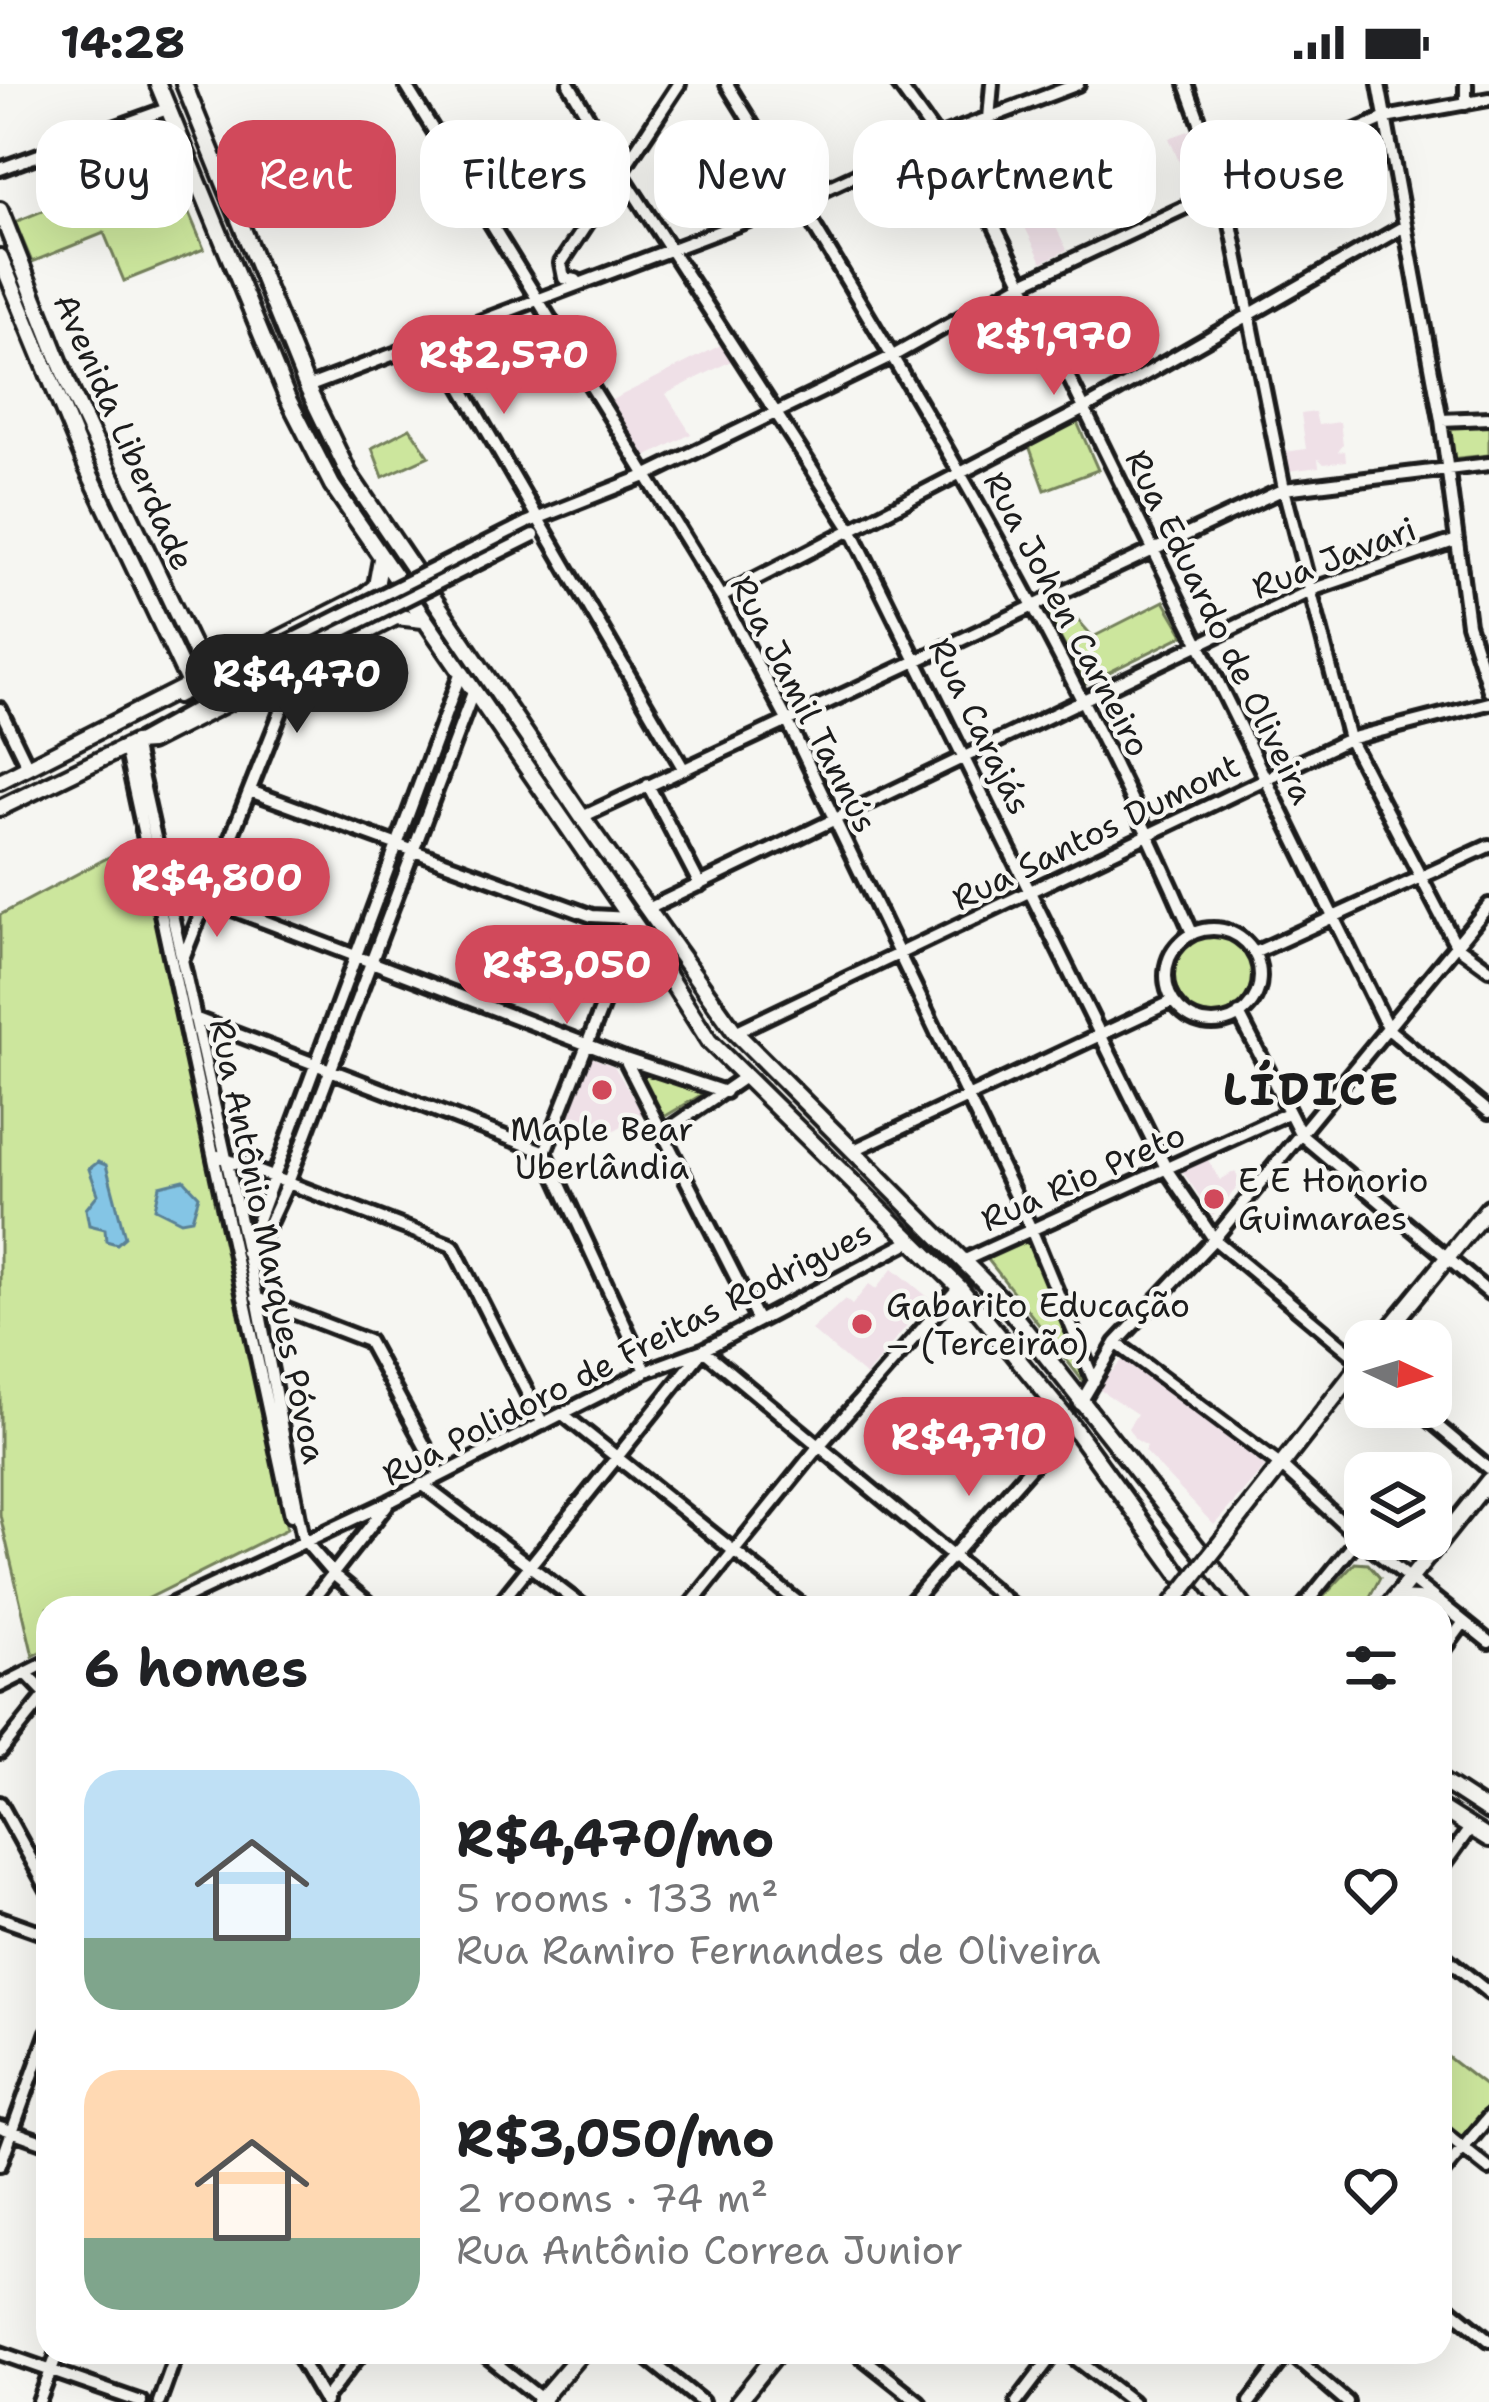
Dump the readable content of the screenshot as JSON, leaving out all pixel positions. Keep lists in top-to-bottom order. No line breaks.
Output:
{"streets":{"main road":["Avenida Liberdade"],"street":["Rua Javari","Rua Johen Carneiro","Rua Eduardo de Oliveira","Rua Jamil Tannús","Rua Carajás","Rua Santos Dumont","Rua Rio Preto","Rua Antônio Marques Póvoa","Rua Polidoro de Freitas Rodrigues"]},"crossings":[["Rua Javari","Rua Johen Carneiro"],["Rua Javari","Rua Eduardo de Oliveira"],["Rua Javari","Rua Jamil Tannús"],["Rua Javari","Rua Carajás"],["Rua Johen Carneiro","Rua Santos Dumont"],["Rua Eduardo de Oliveira","Rua Santos Dumont"],["Rua Jamil Tannús","Rua Santos Dumont"],["Rua Jamil Tannús","Rua Rio Preto"],["Rua Carajás","Rua Santos Dumont"],["Rua Carajás","Rua Rio Preto"],["Rua Antônio Marques Póvoa","Rua Polidoro de Freitas Rodrigues"]],"districts":["LÍDICE"],"places":["Maple Bear Uberlândia","E E Honorio Guimaraes","Gabarito Educação – (Terceirão)"],"north":"right","page":{"status":"14:28","chip":["Buy","Rent","Filters","New","Apartment","House"],"price":["R$1,970","R$2,570","R$4,470","R$4,800","R$3,050","R$4,710"],"heading":"6 homes","list":[{"name":"R$4,470/mo","note":"5 rooms · 133 m² · Rua Ramiro Fernandes de Oliveira"},{"name":"R$3,050/mo","note":"2 rooms · 74 m² · Rua Antônio Correa Junior"}]}}
